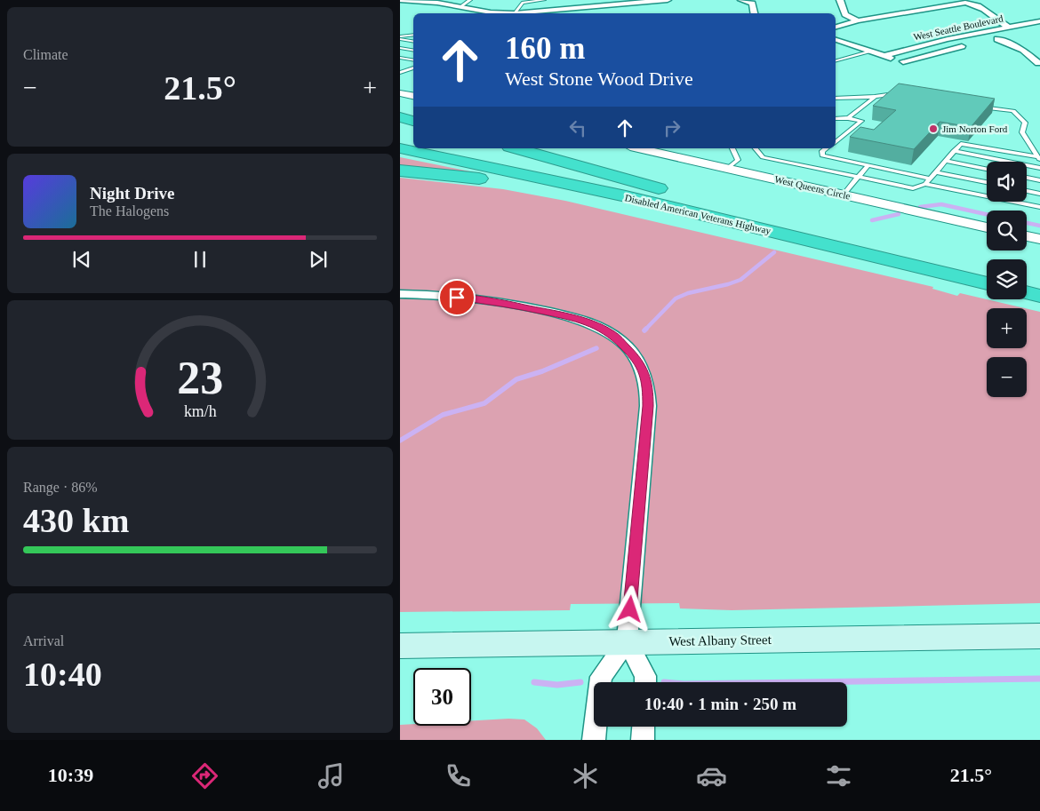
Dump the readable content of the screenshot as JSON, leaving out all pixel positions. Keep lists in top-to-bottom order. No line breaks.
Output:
{"streets":{"highway":["Disabled American Veterans Highway"],"main road":["West Albany Street"],"street":["West Seattle Boulevard","West Queens Circle"]},"places":["Jim Norton Ford"],"page":{"tile":["Climate",["Range · 86%","430 km"],["Arrival","10:40"]],"turn":["160 m","West Stone Wood Drive"],"heat":["−","21.5°","+"],"map_buttons":["+","−"],"song":["Night Drive","The Halogens"],"limit":"30","trip":"10:40 · 1 min · 250 m","tabs":["10:39","21.5°"],"gauge":["23","km/h"]}}
